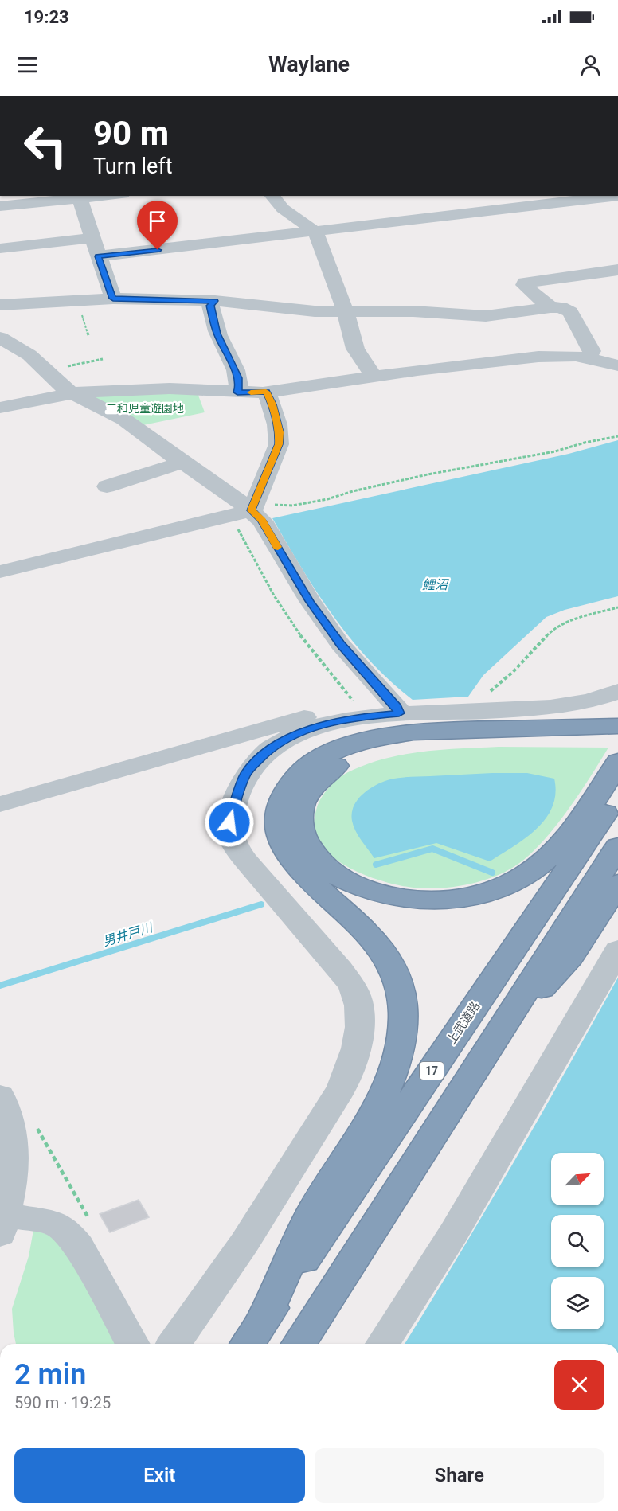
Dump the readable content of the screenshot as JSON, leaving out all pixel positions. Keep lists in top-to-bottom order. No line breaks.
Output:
{"streets":{"highway":["上武道路","17"]},"water":["鯉沼","男井戸川"],"parks":["三和児童遊園地"],"north":"top right","page":{"status":"19:23","header":"Waylane","turn":["90 m","Turn left"],"heading":["2 min","590 m · 19:25"],"buttons":["Exit","Share"]}}
